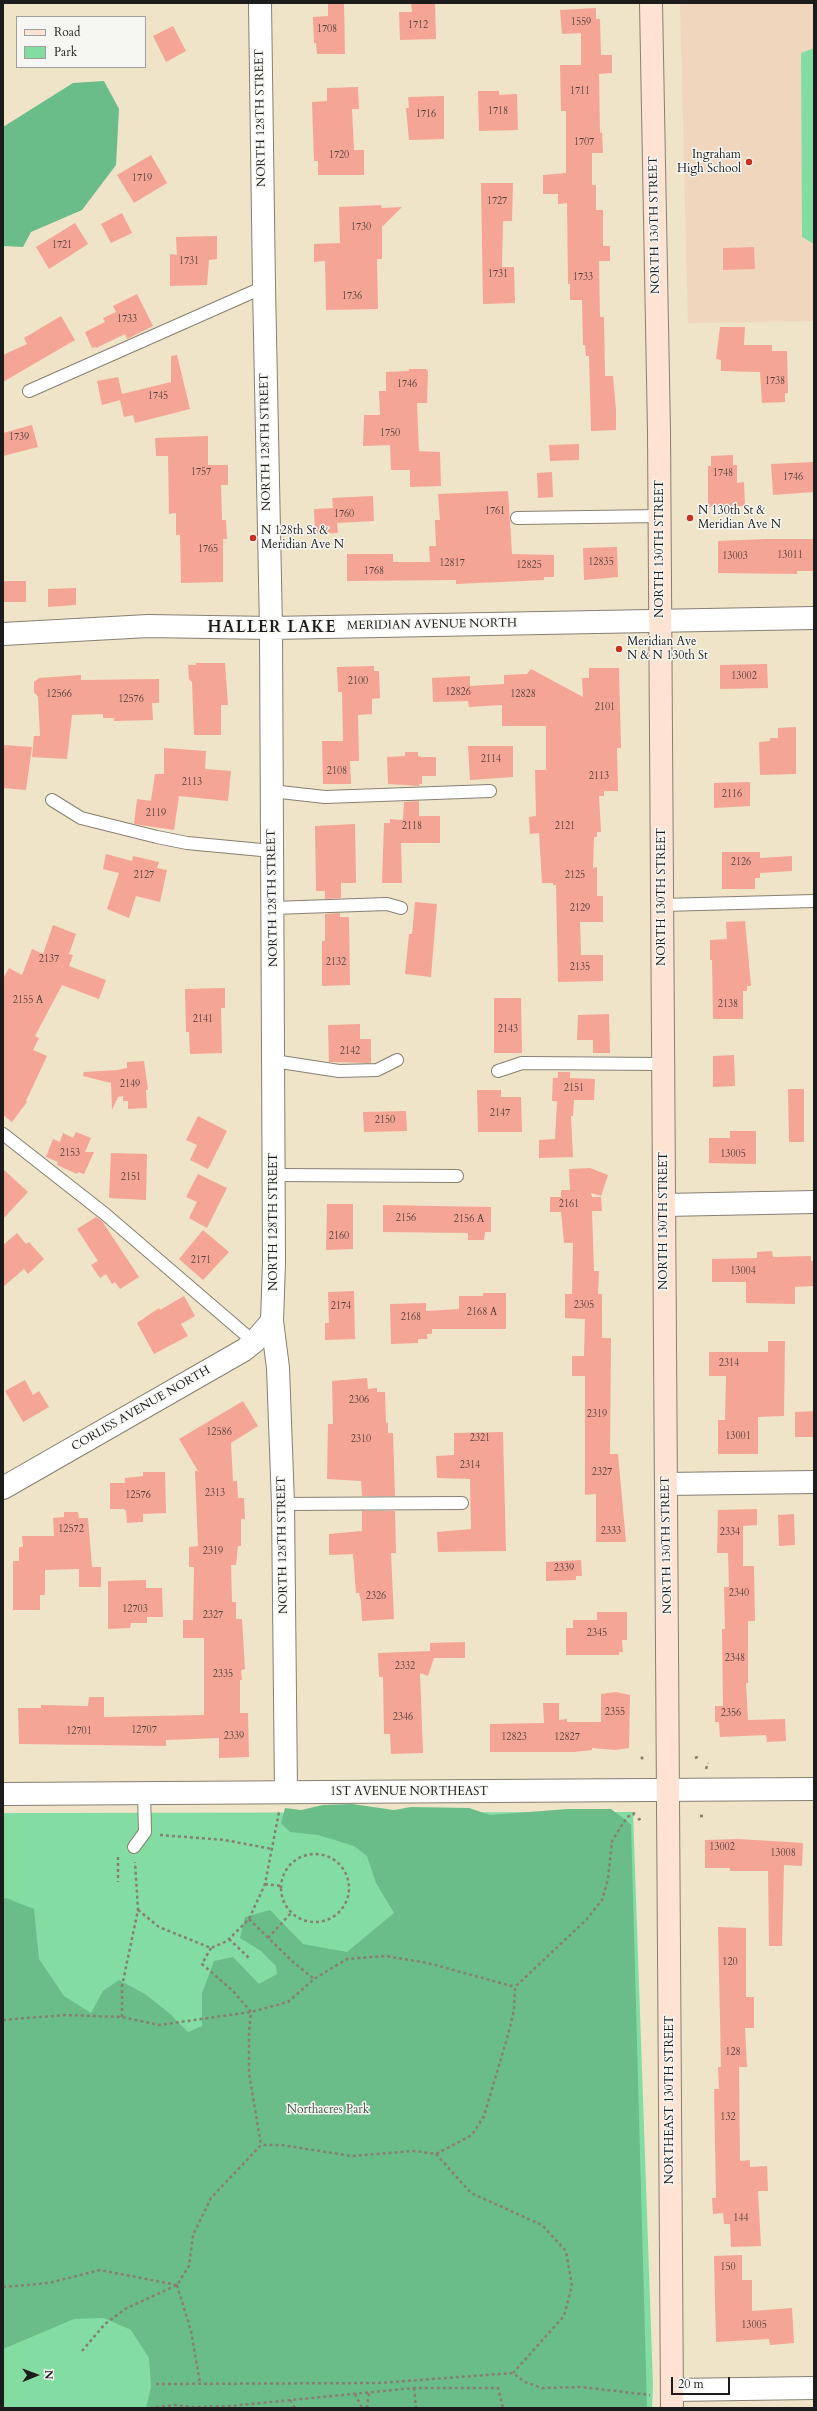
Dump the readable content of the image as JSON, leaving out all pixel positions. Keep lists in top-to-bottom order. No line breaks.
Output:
{"streets":{"main road":["NORTH 130TH STREET","NORTHEAST 130TH STREET"],"street":["NORTH 128TH STREET","MERIDIAN AVENUE NORTH","CORLISS AVENUE NORTH","1ST AVENUE NORTHEAST"]},"crossings":[["NORTH 128TH STREET","MERIDIAN AVENUE NORTH"],["NORTH 128TH STREET","CORLISS AVENUE NORTH"],["NORTH 128TH STREET","1ST AVENUE NORTHEAST"],["NORTH 130TH STREET","MERIDIAN AVENUE NORTH"],["NORTH 130TH STREET","1ST AVENUE NORTHEAST"],["NORTH 130TH STREET","NORTHEAST 130TH STREET"],["1ST AVENUE NORTHEAST","NORTHEAST 130TH STREET"]],"districts":["HALLER LAKE"],"parks":["Northacres Park"],"places":["Ingraham High School","N 130th St & Meridian Ave N","N 128th St & Meridian Ave N","Meridian Ave N & N 130th St"],"house_numbers":["1559","1712","1708","1711","1718","1716","1707","1720","1719","1727","1730","1721","1731","1731","1733","1736","1733","1738","1746","1745","1750","1739","1757","1748","1746","1761","1760","1765","13011","13003","12835","12817","12825","1768","13002","2100","12826","12566","12828","12576","2101","2114","2108","2113","2113","2116","2119","2118","2121","2126","2127","2125","2129","2137","2132","2135","2155 A","2138","2141","2143","2142","2149","2151","2147","2150","2153","13005","2151","2161","2156","2156 A","2160","2171","13004","2305","2174","2168 A","2168","2314","2306","2319","12586","13001","2321","2310","2314","2327","2313","12576","12572","2333","2334","2319","2339","2340","2326","12703","2327","2345","2348","2332","2335","2355","2356","2346","12707","12701","2339","12823","12827","13002","13008","120","128","132","144","150","13005"],"legend":["Road","Park"],"scale_bar":"20 m","north":"right"}
